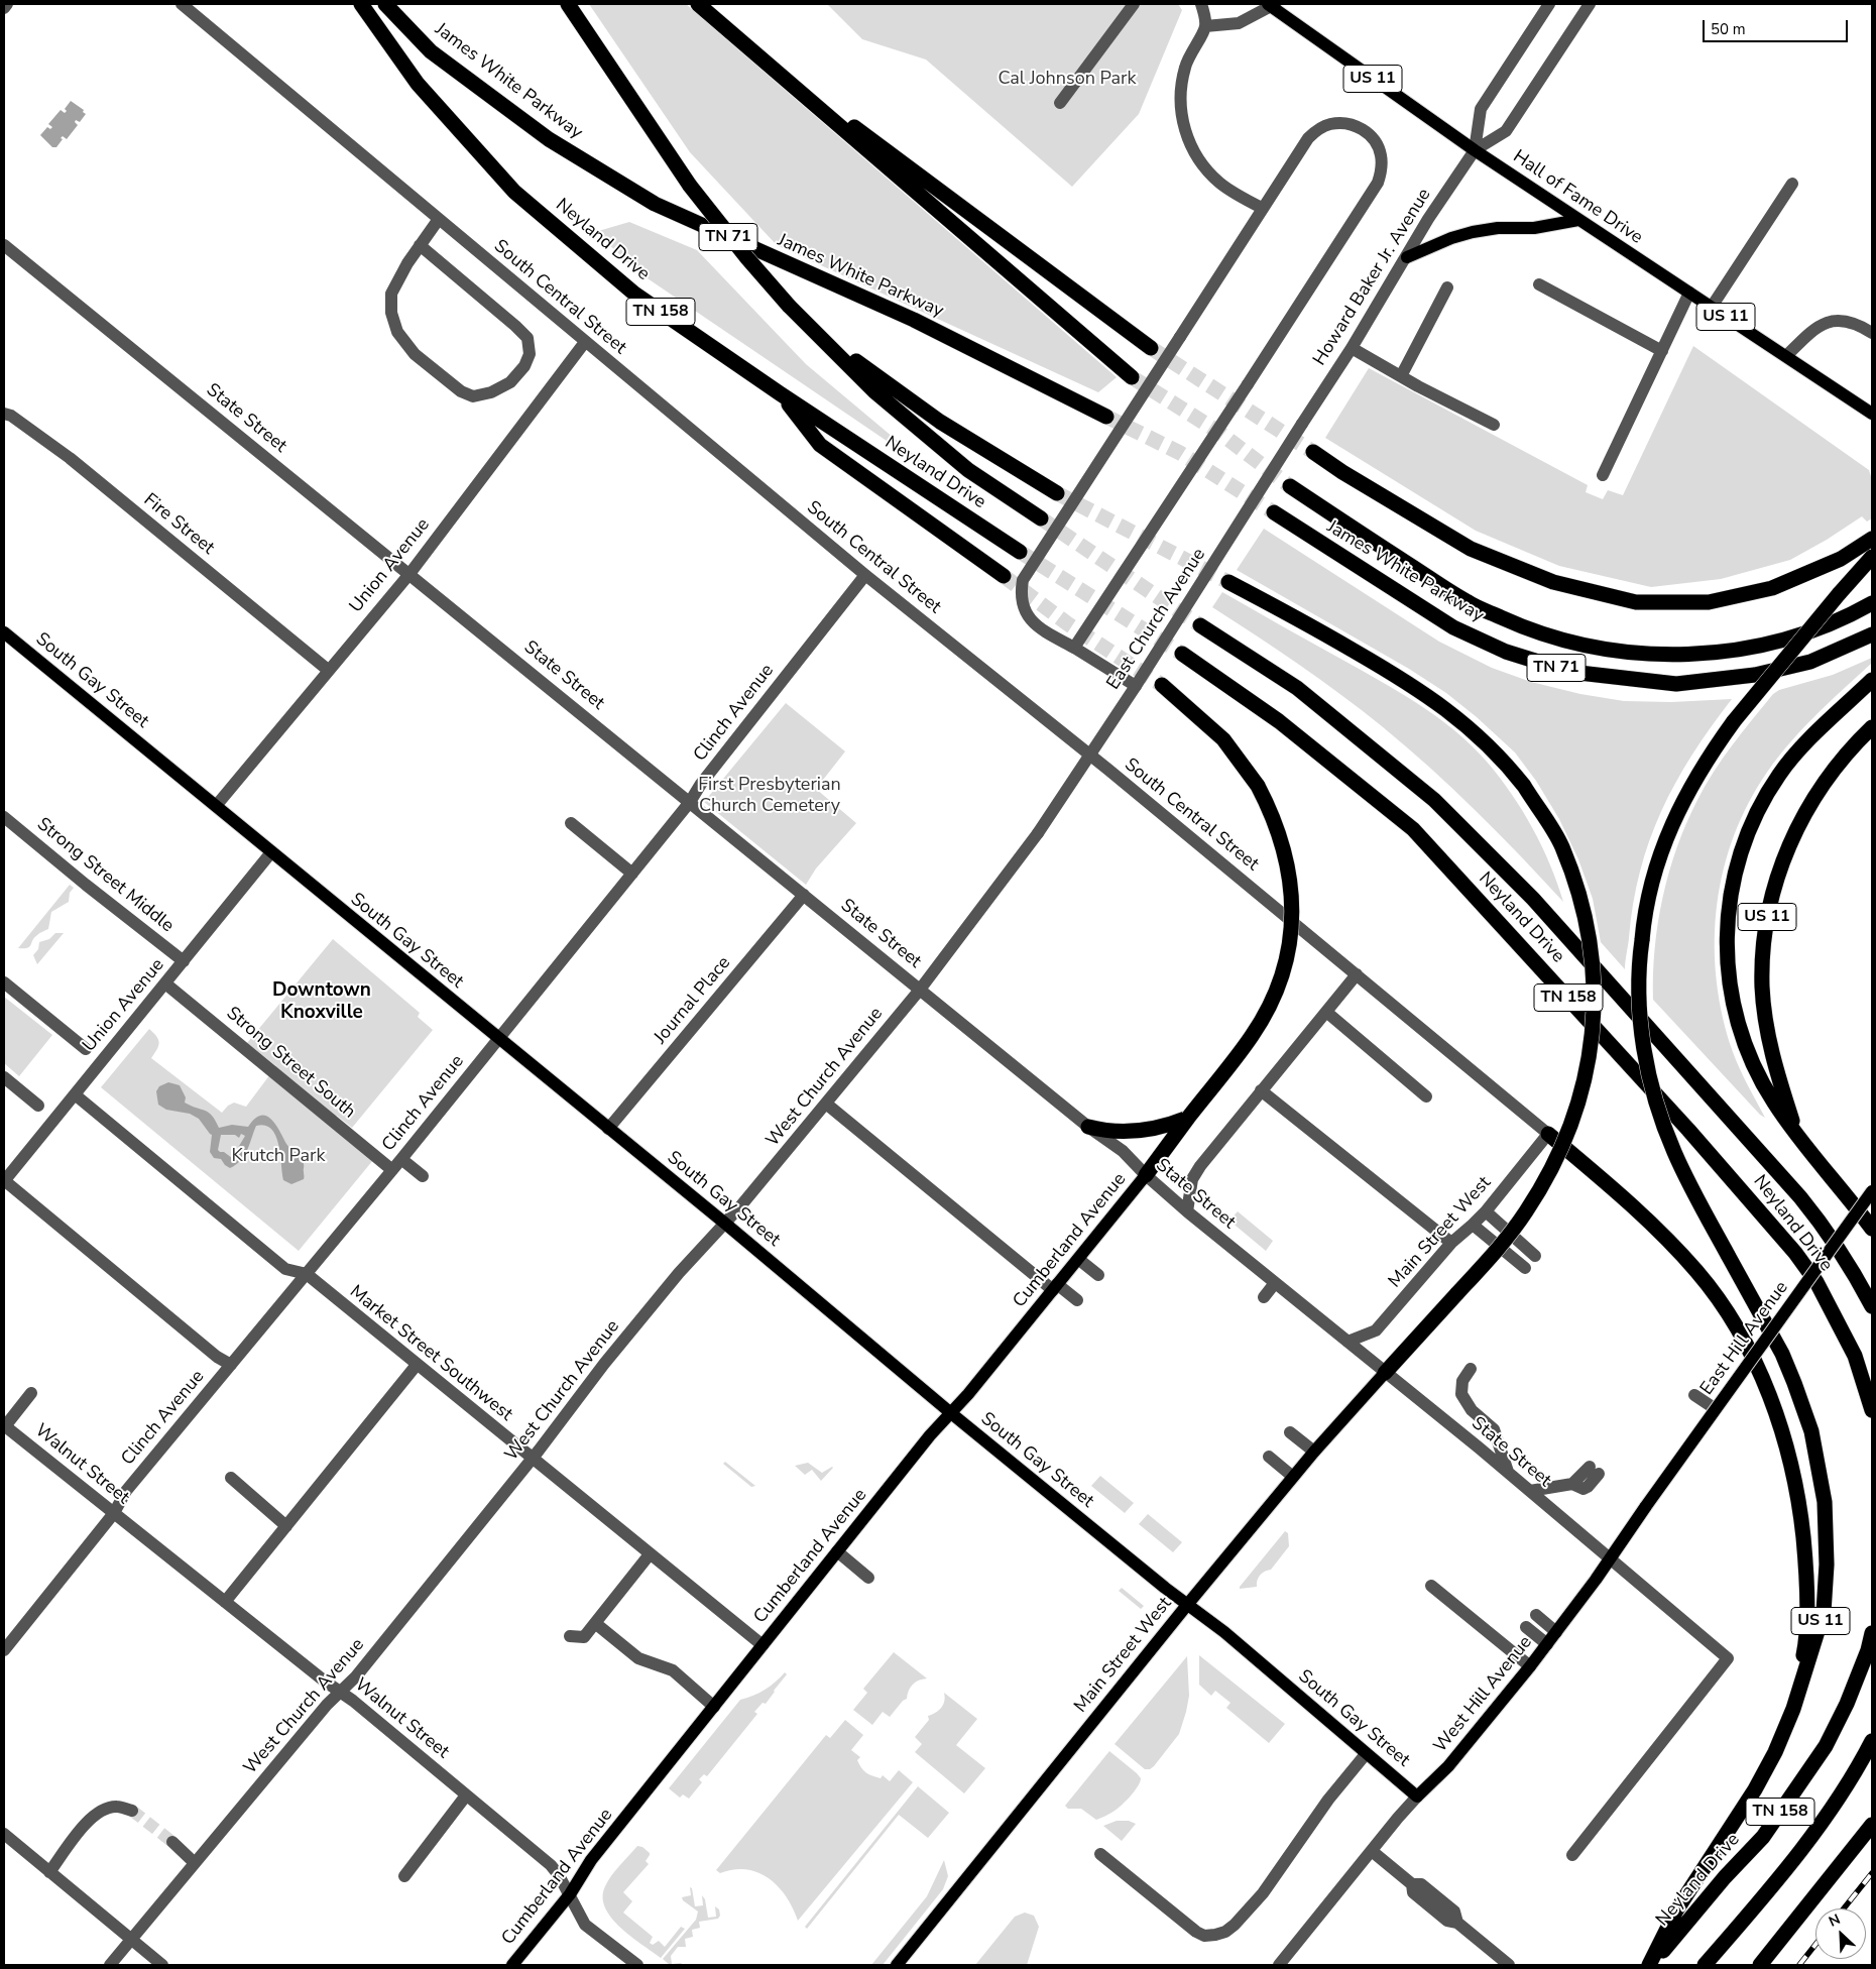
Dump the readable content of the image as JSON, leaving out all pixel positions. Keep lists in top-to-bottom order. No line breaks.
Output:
{"streets":{"highway":["US 11","James White Parkway","TN 71","Neyland Drive","TN 158"],"main road":["Hall of Fame Drive","South Gay Street","Main Street West","Cumberland Avenue","East Hill Avenue","West Hill Avenue"],"street":["Howard Baker Jr. Avenue","South Central Street","State Street","Fire Street","Union Avenue","East Church Avenue","Clinch Avenue","Strong Street Middle","Journal Place","Strong Street South","West Church Avenue","Market Street Southwest","Walnut Street"]},"crossings":[["US 11","Neyland Drive"],["Hall of Fame Drive","Howard Baker Jr. Avenue"],["Howard Baker Jr. Avenue","East Church Avenue"],["South Central Street","Union Avenue"],["South Central Street","Clinch Avenue"],["South Central Street","Main Street West"],["State Street","Union Avenue"],["State Street","Clinch Avenue"],["State Street","Journal Place"],["State Street","West Church Avenue"],["State Street","Main Street West"],["State Street","Cumberland Avenue"],["State Street","West Hill Avenue"],["Fire Street","Union Avenue"],["Union Avenue","South Gay Street"],["Union Avenue","Strong Street Middle"],["Union Avenue","Strong Street South"],["Union Avenue","Market Street Southwest"],["East Church Avenue","West Church Avenue"],["South Gay Street","Clinch Avenue"],["South Gay Street","Journal Place"],["South Gay Street","West Church Avenue"],["South Gay Street","Main Street West"],["South Gay Street","Cumberland Avenue"],["South Gay Street","West Hill Avenue"],["Clinch Avenue","Strong Street South"],["Clinch Avenue","Market Street Southwest"],["Clinch Avenue","Walnut Street"],["West Church Avenue","Market Street Southwest"],["West Church Avenue","Walnut Street"],["Cumberland Avenue","Market Street Southwest"],["Cumberland Avenue","Walnut Street"],["East Hill Avenue","West Hill Avenue"]],"districts":["Downtown Knoxville"],"parks":["Cal Johnson Park","First Presbyterian Church Cemetery","Krutch Park"],"scale_bar":"50 m","north":"top left"}
